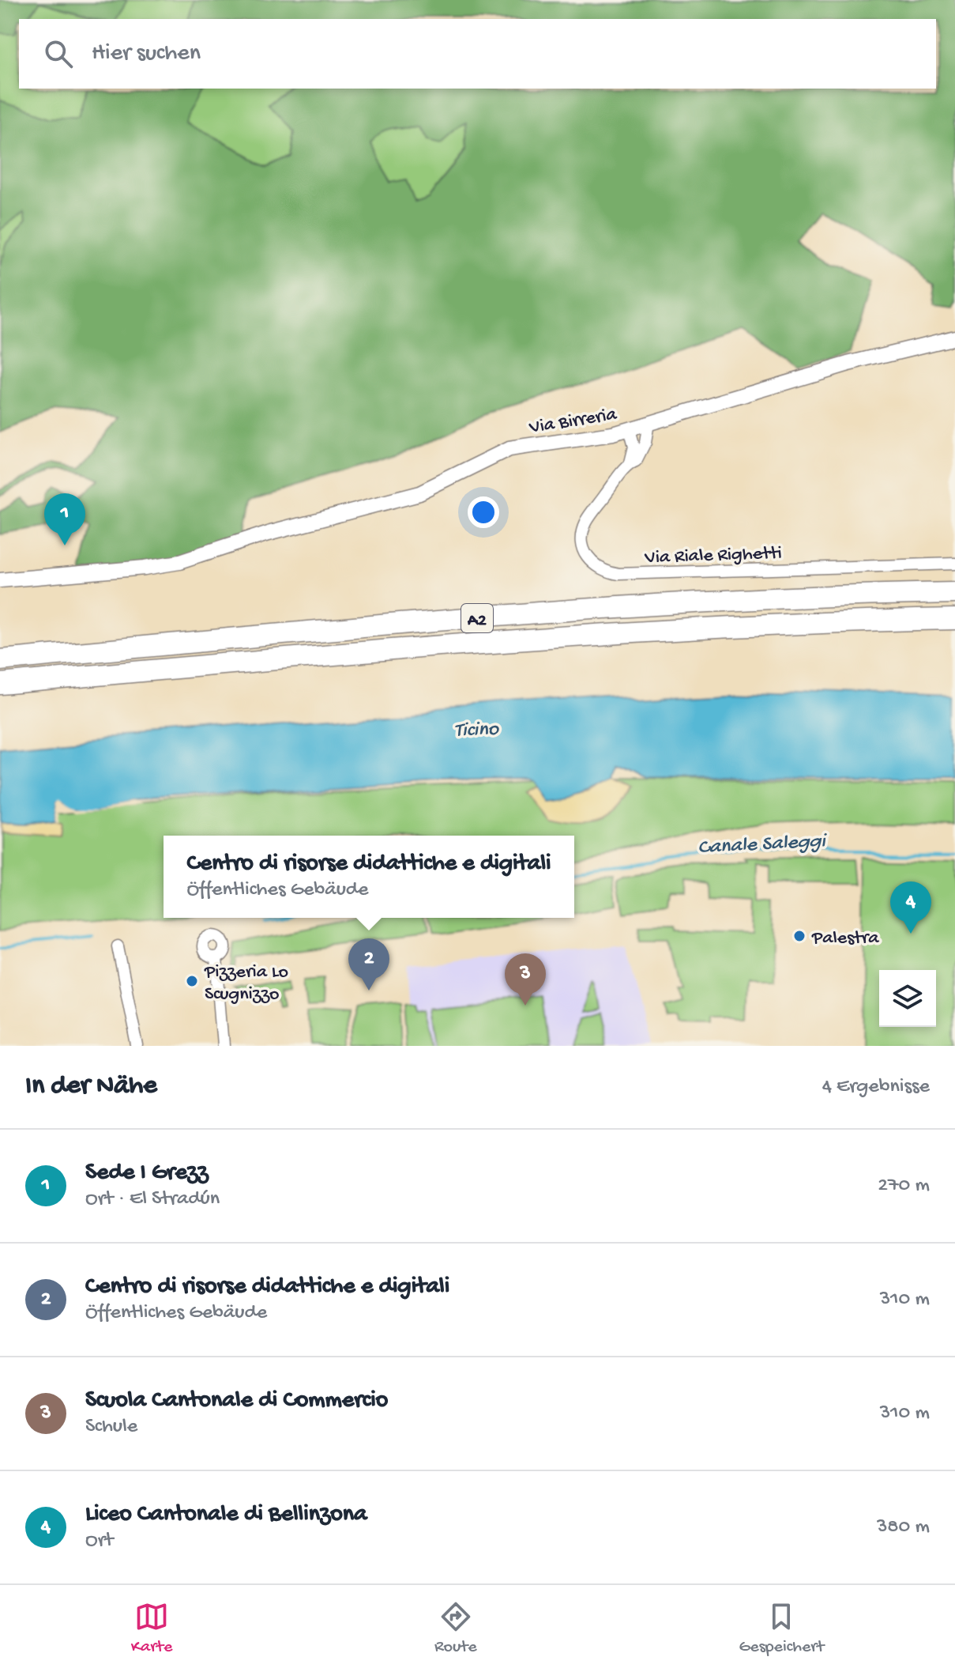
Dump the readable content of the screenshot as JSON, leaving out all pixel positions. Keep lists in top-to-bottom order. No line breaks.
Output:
{"streets":{"highway":["A2"],"street":["Via Birreria","Via Riale Righetti"]},"crossings":[["Via Birreria","Via Riale Righetti"]],"water":["Ticino","Canale Saleggi"],"places":["Palestra","Pizzeria Lo Scugnizzo"],"page":{"search":"Hier suchen","pins":["1","4","2","3"],"popup":["Centro di risorse didattiche e digitali","Öffentliches Gebäude"],"heading":["In der Nähe","4 Ergebnisse"],"list":[{"mark":"1","name":"Sede I Grezz","note":"Ort · El Stradún","value":"270 m"},{"mark":"2","name":"Centro di risorse didattiche e digitali","note":"Öffentliches Gebäude","value":"310 m"},{"mark":"3","name":"Scuola Cantonale di Commercio","note":"Schule","value":"310 m"},{"mark":"4","name":"Liceo Cantonale di Bellinzona","note":"Ort","value":"380 m"}],"nav":["Karte","Route","Gespeichert"]}}
